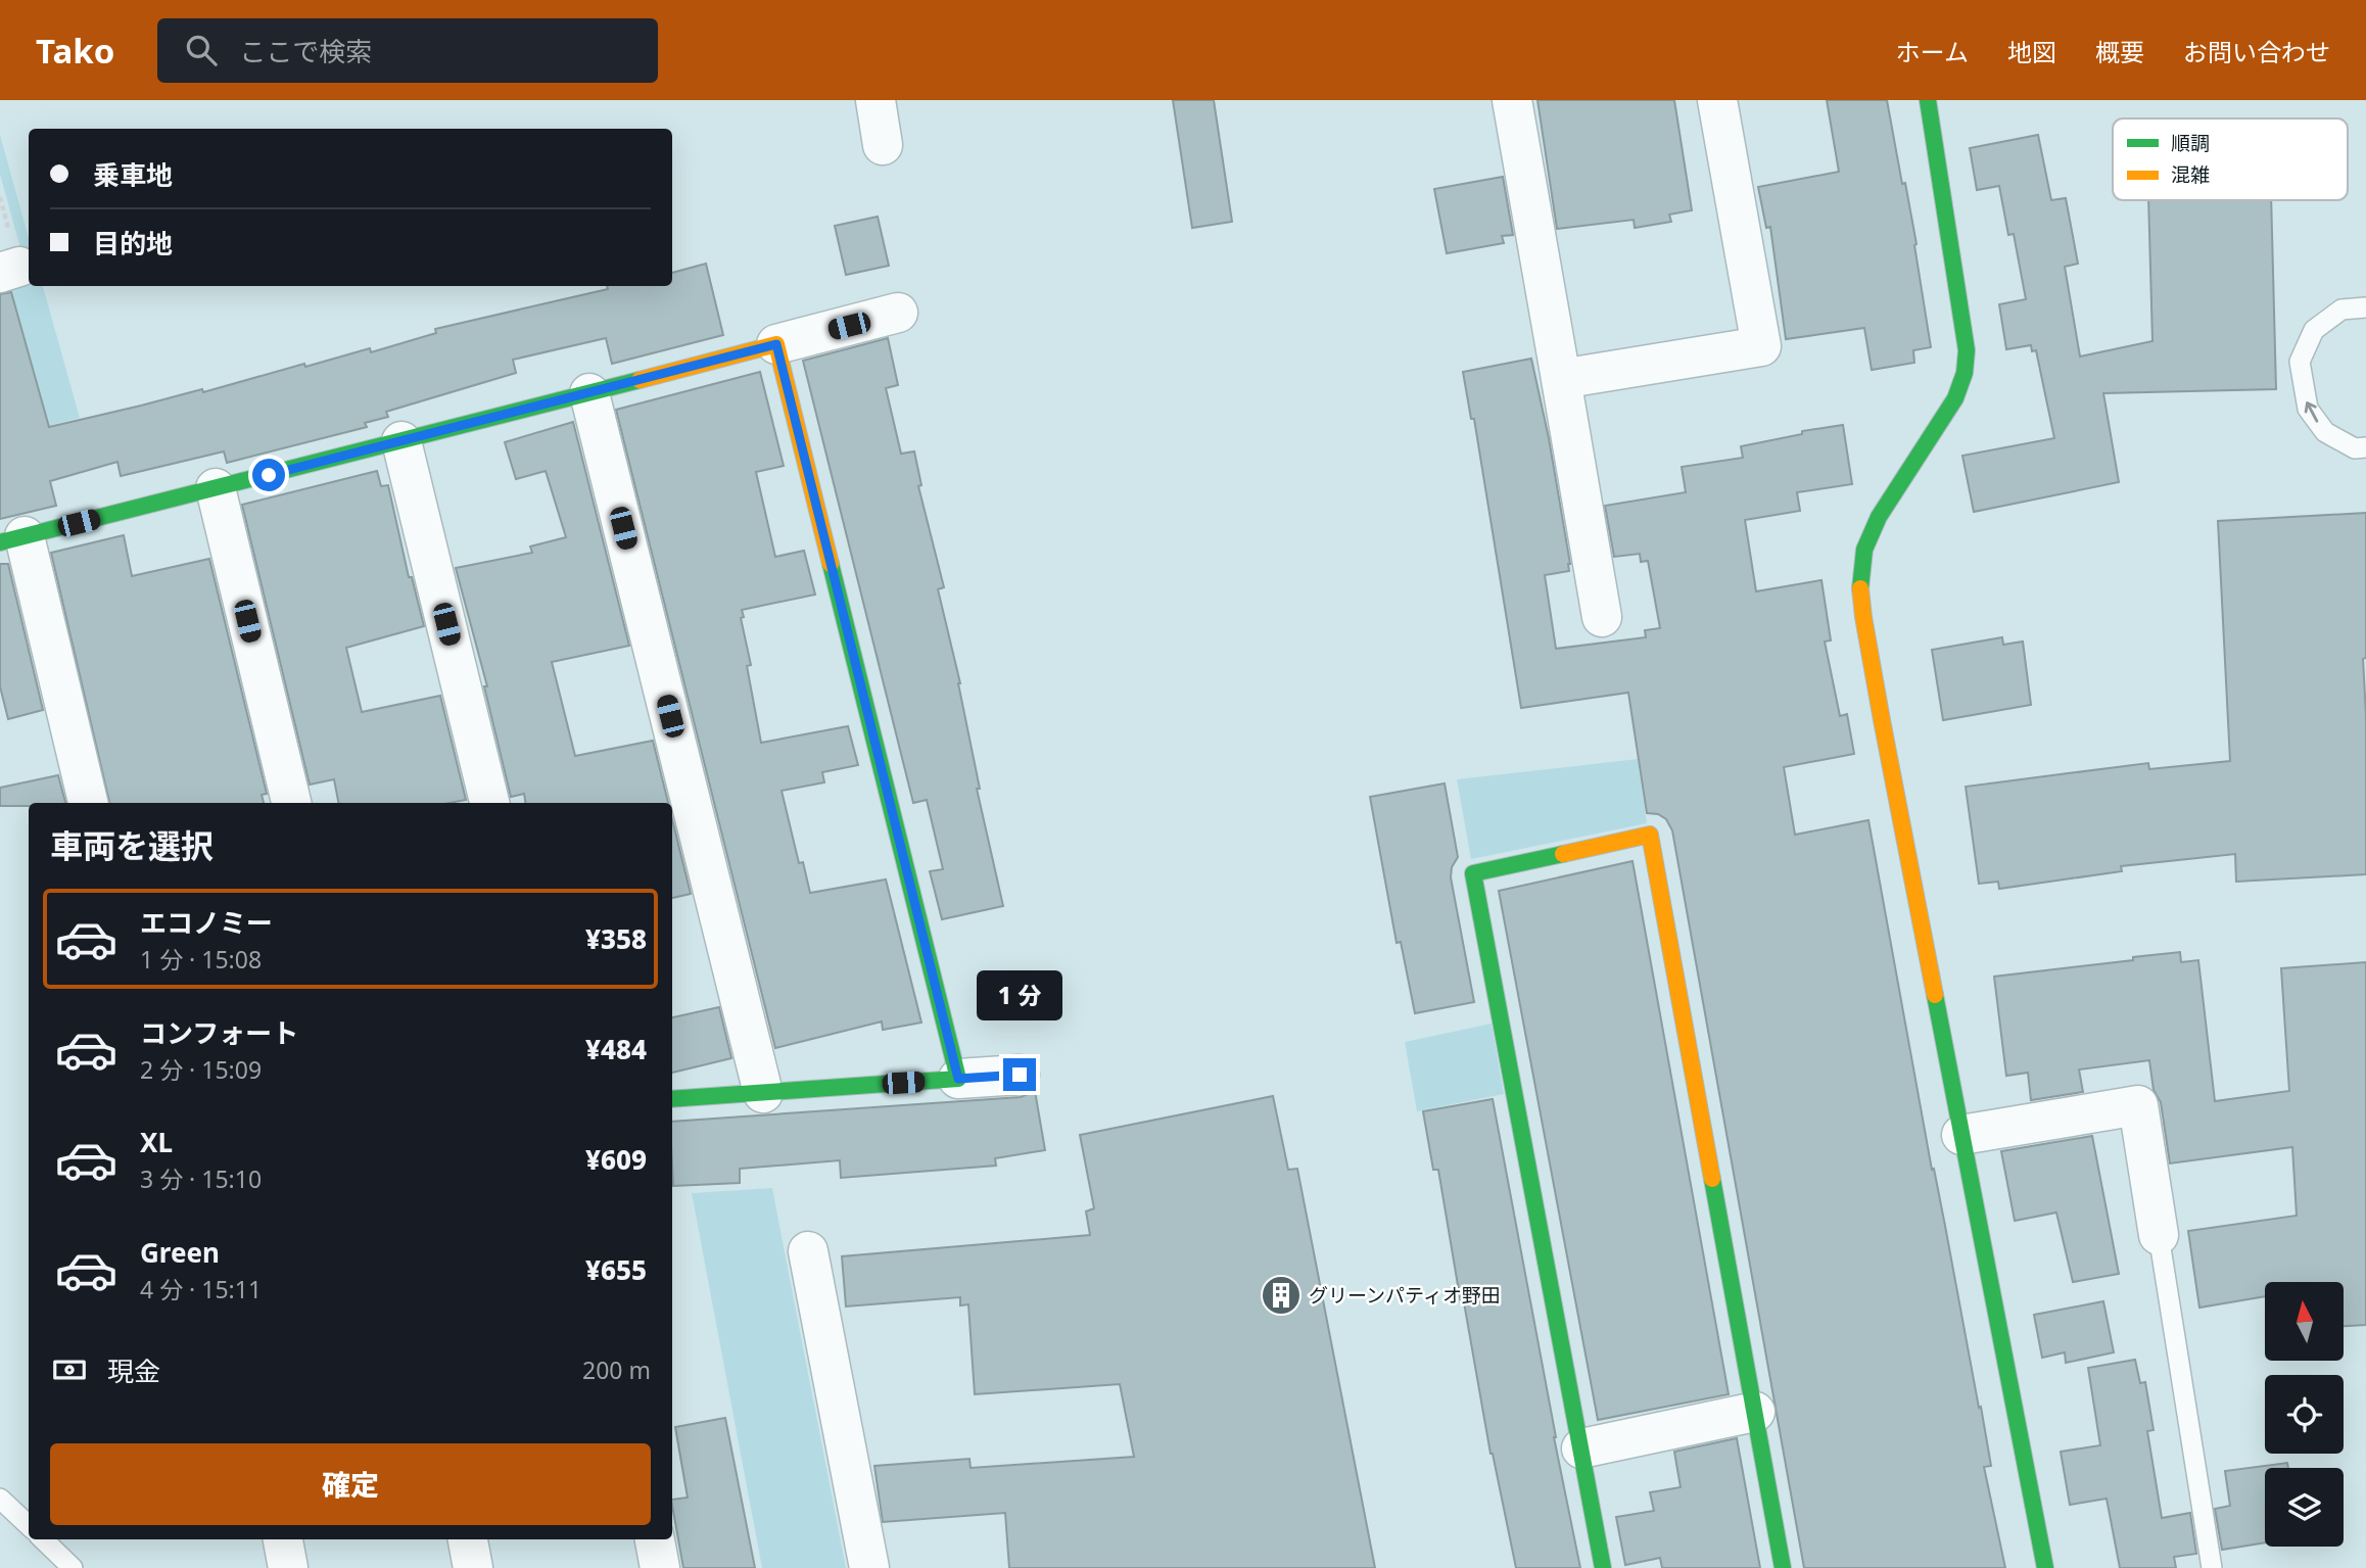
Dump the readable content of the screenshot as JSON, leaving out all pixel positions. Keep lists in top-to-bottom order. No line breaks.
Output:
{"places":{"building":["グリーンパティオ野田"]},"legend":["順調","混雑"],"north":"top","page":{"header":"Tako","search":"ここで検索","nav":["ホーム","地図","概要","お問い合わせ"],"banner":["乗車地","目的地"],"heading":"車両を選択","list":[{"name":"エコノミー","note":"1 分 · 15:08","value":"¥358"},{"name":"コンフォート","note":"2 分 · 15:09","value":"¥484"},{"name":"XL","note":"3 分 · 15:10","value":"¥609"},{"name":"Green","note":"4 分 · 15:11","value":"¥655"}],"bubble":"1 分","pay":["現金","200 m"],"buttons":"確定"}}
